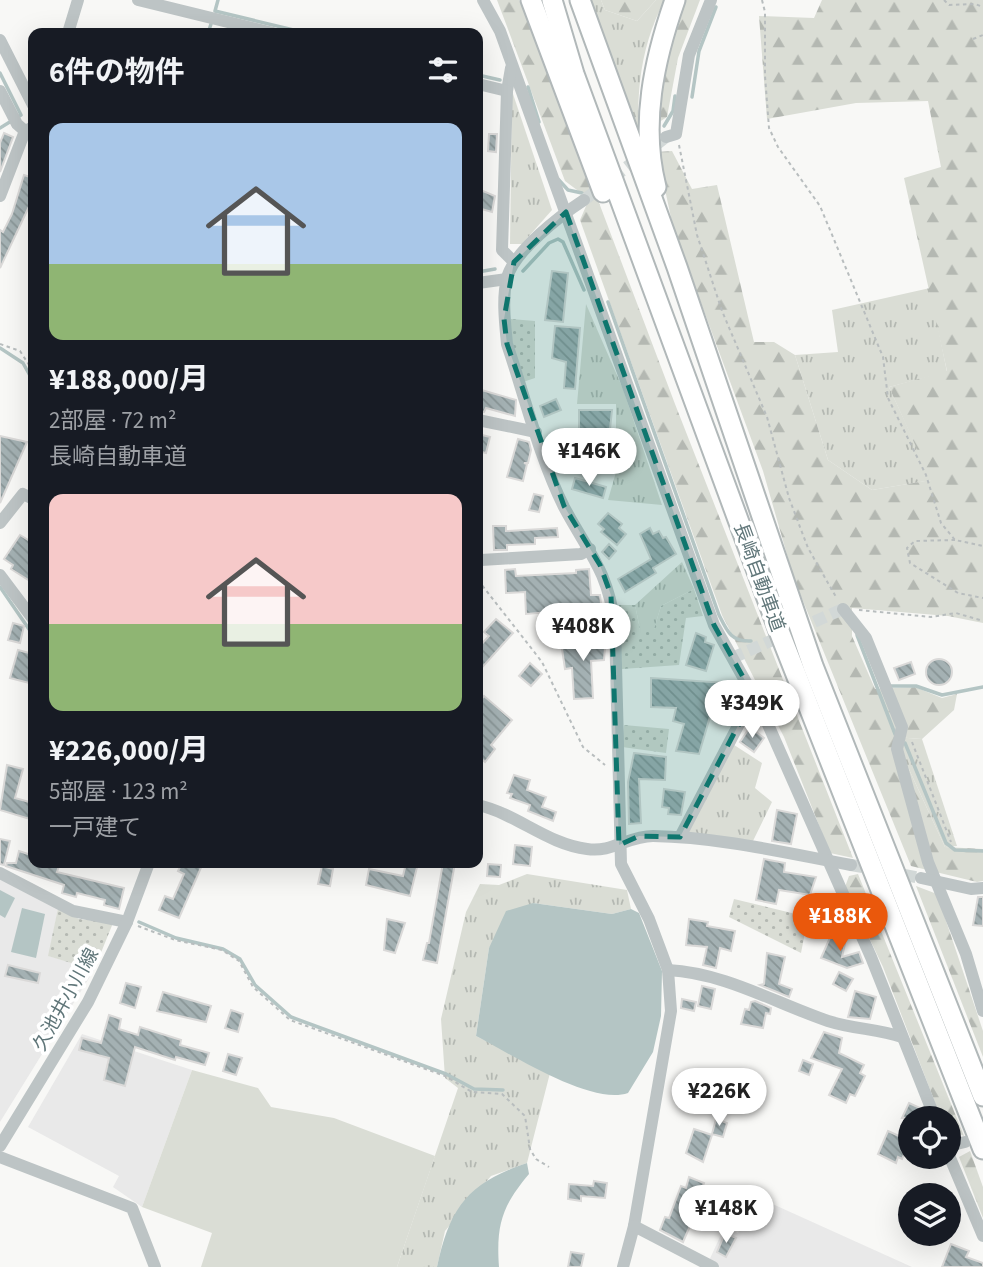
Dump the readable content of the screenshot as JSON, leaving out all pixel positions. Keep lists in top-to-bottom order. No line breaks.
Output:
{"streets":{"highway":["長崎自動車道"],"street":["久池井小川線"]},"page":{"heading":"6件の物件","list":[{"name":"¥188,000/月","note":"2部屋 · 72 m² · 長崎自動車道"},{"name":"¥226,000/月","note":"5部屋 · 123 m² · 一戸建て"}],"price":["¥146K","¥408K","¥349K","¥188K","¥226K","¥148K"]}}
